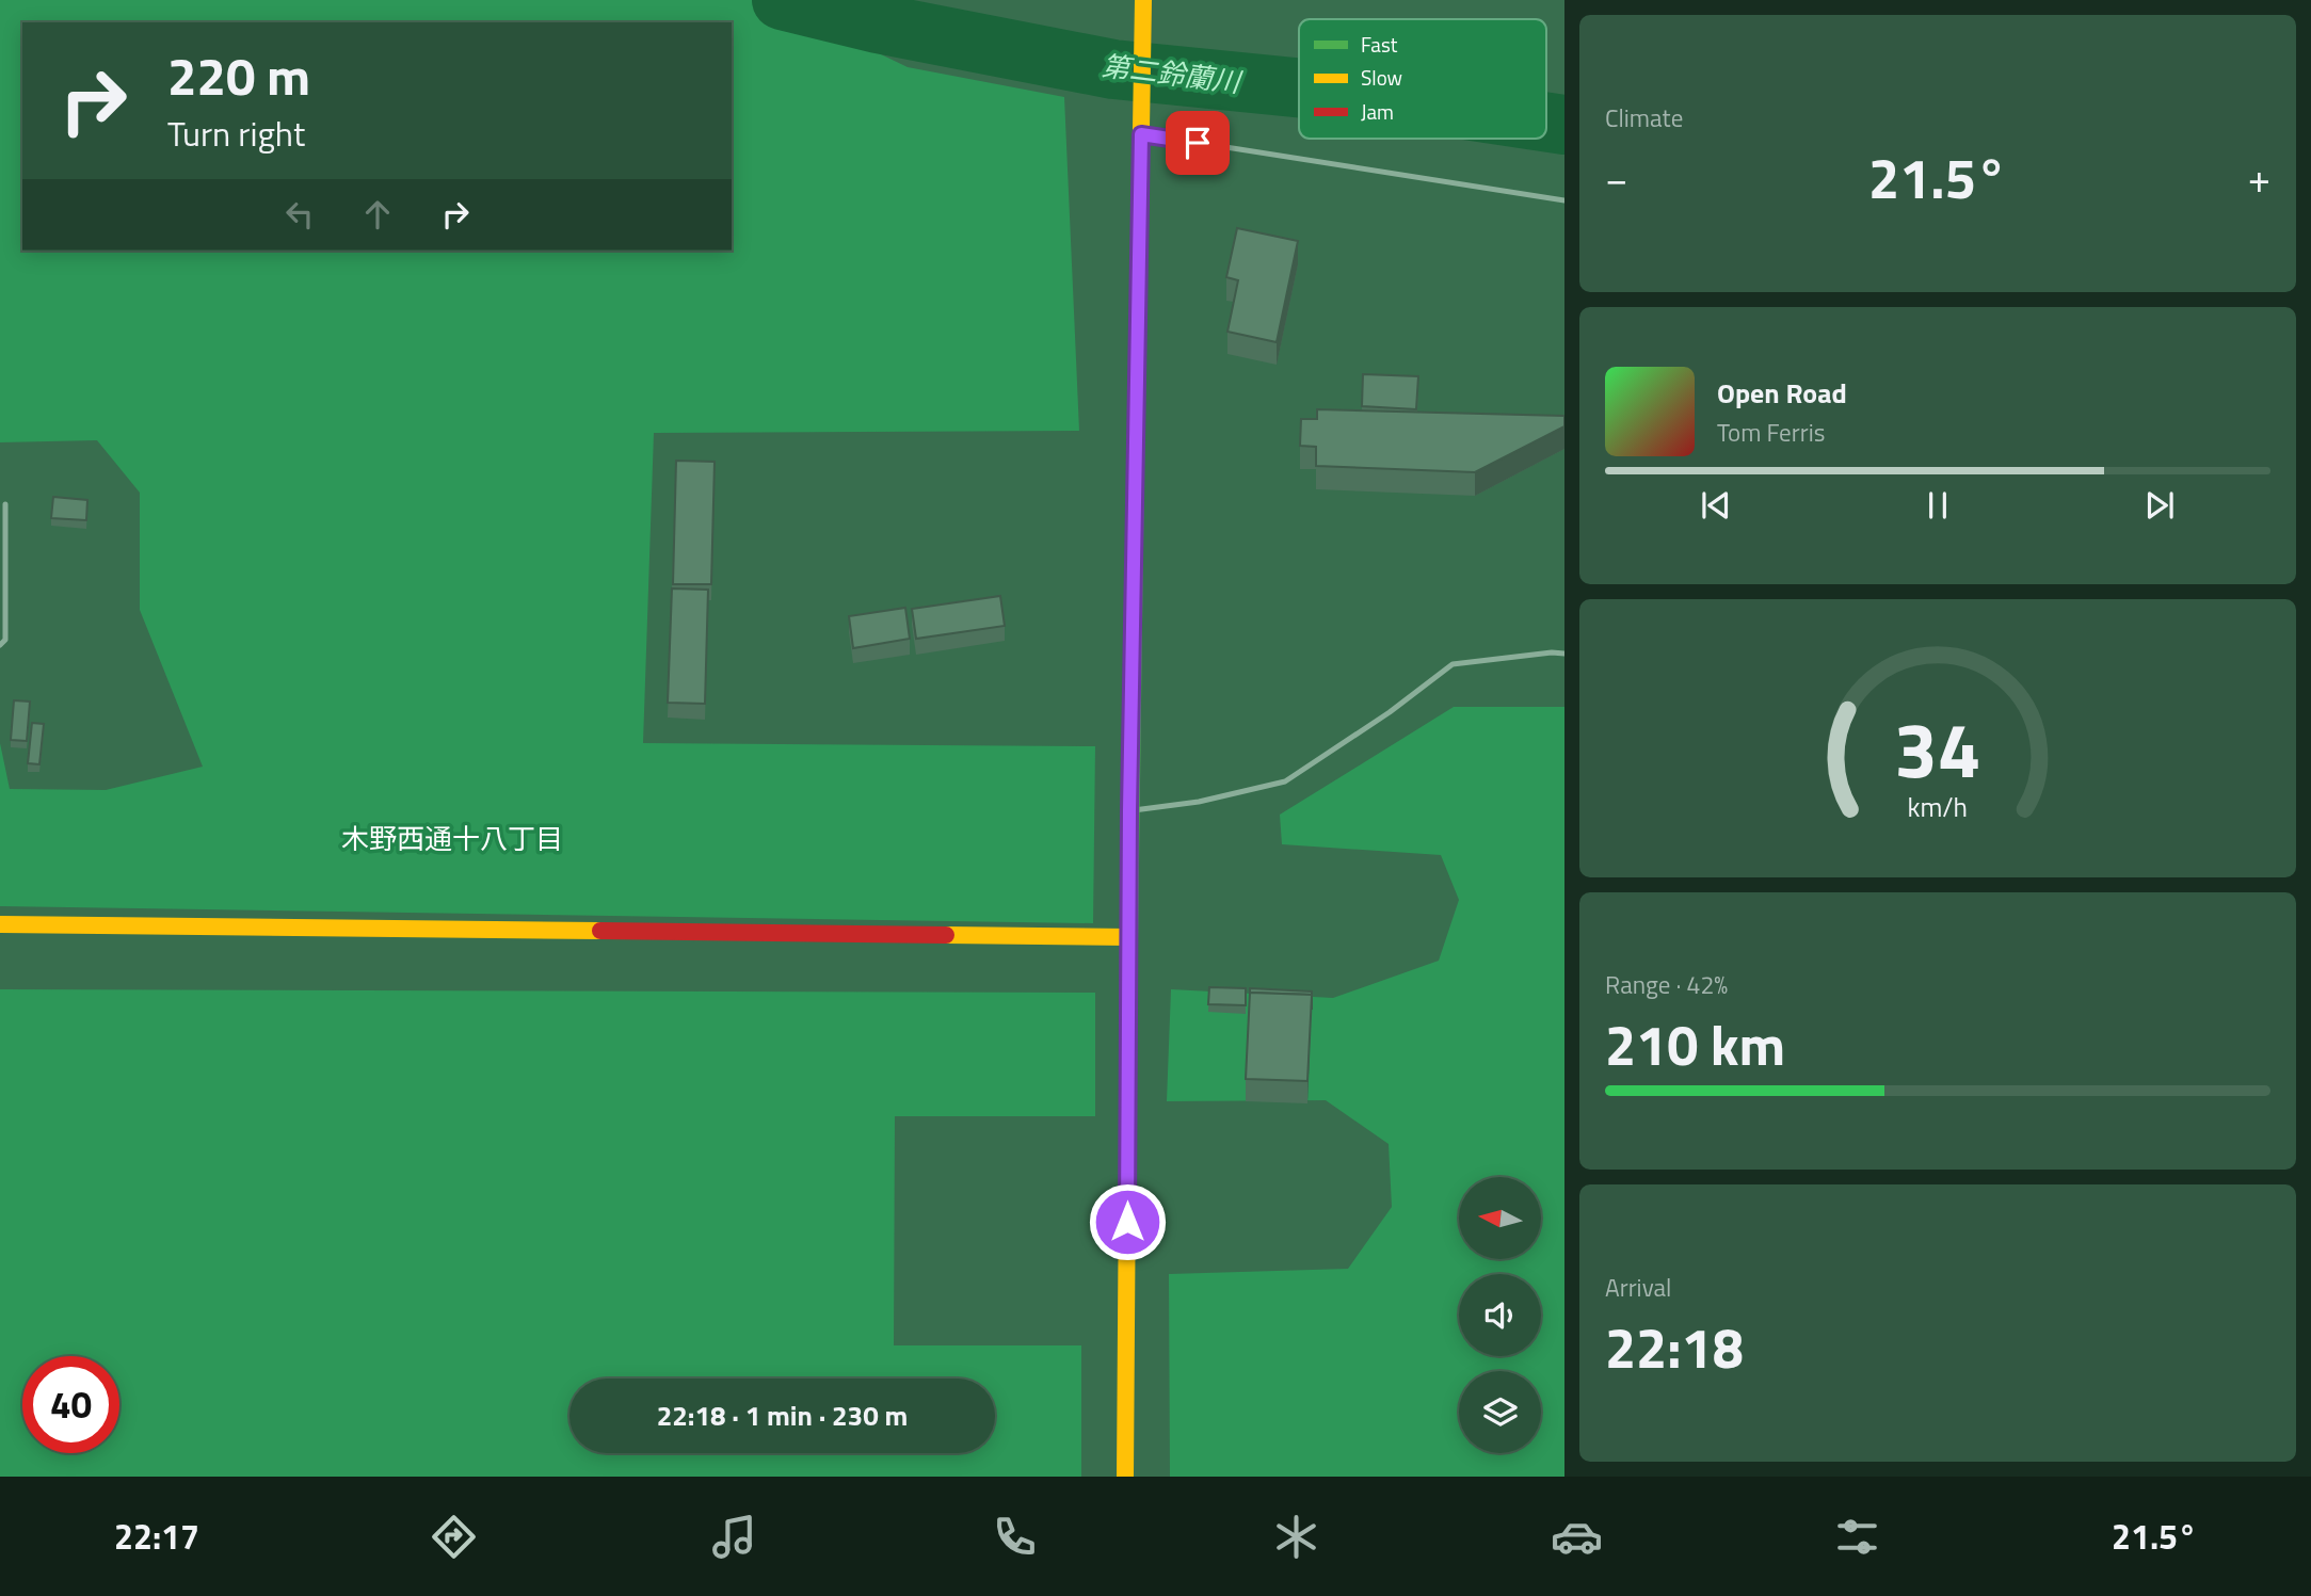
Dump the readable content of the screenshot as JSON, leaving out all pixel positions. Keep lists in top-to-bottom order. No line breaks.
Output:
{"districts":["木野西通十八丁目"],"water":["第二鈴蘭川"],"legend":["Fast","Slow","Jam"],"north":"left","page":{"tile":["Climate",["Range · 42%","210 km"],["Arrival","22:18"]],"turn":["220 m","Turn right"],"heat":["−","21.5°","+"],"song":["Open Road","Tom Ferris"],"limit":"40","trip":"22:18 · 1 min · 230 m","tabs":["22:17","21.5°"],"gauge":["34","km/h"]}}
